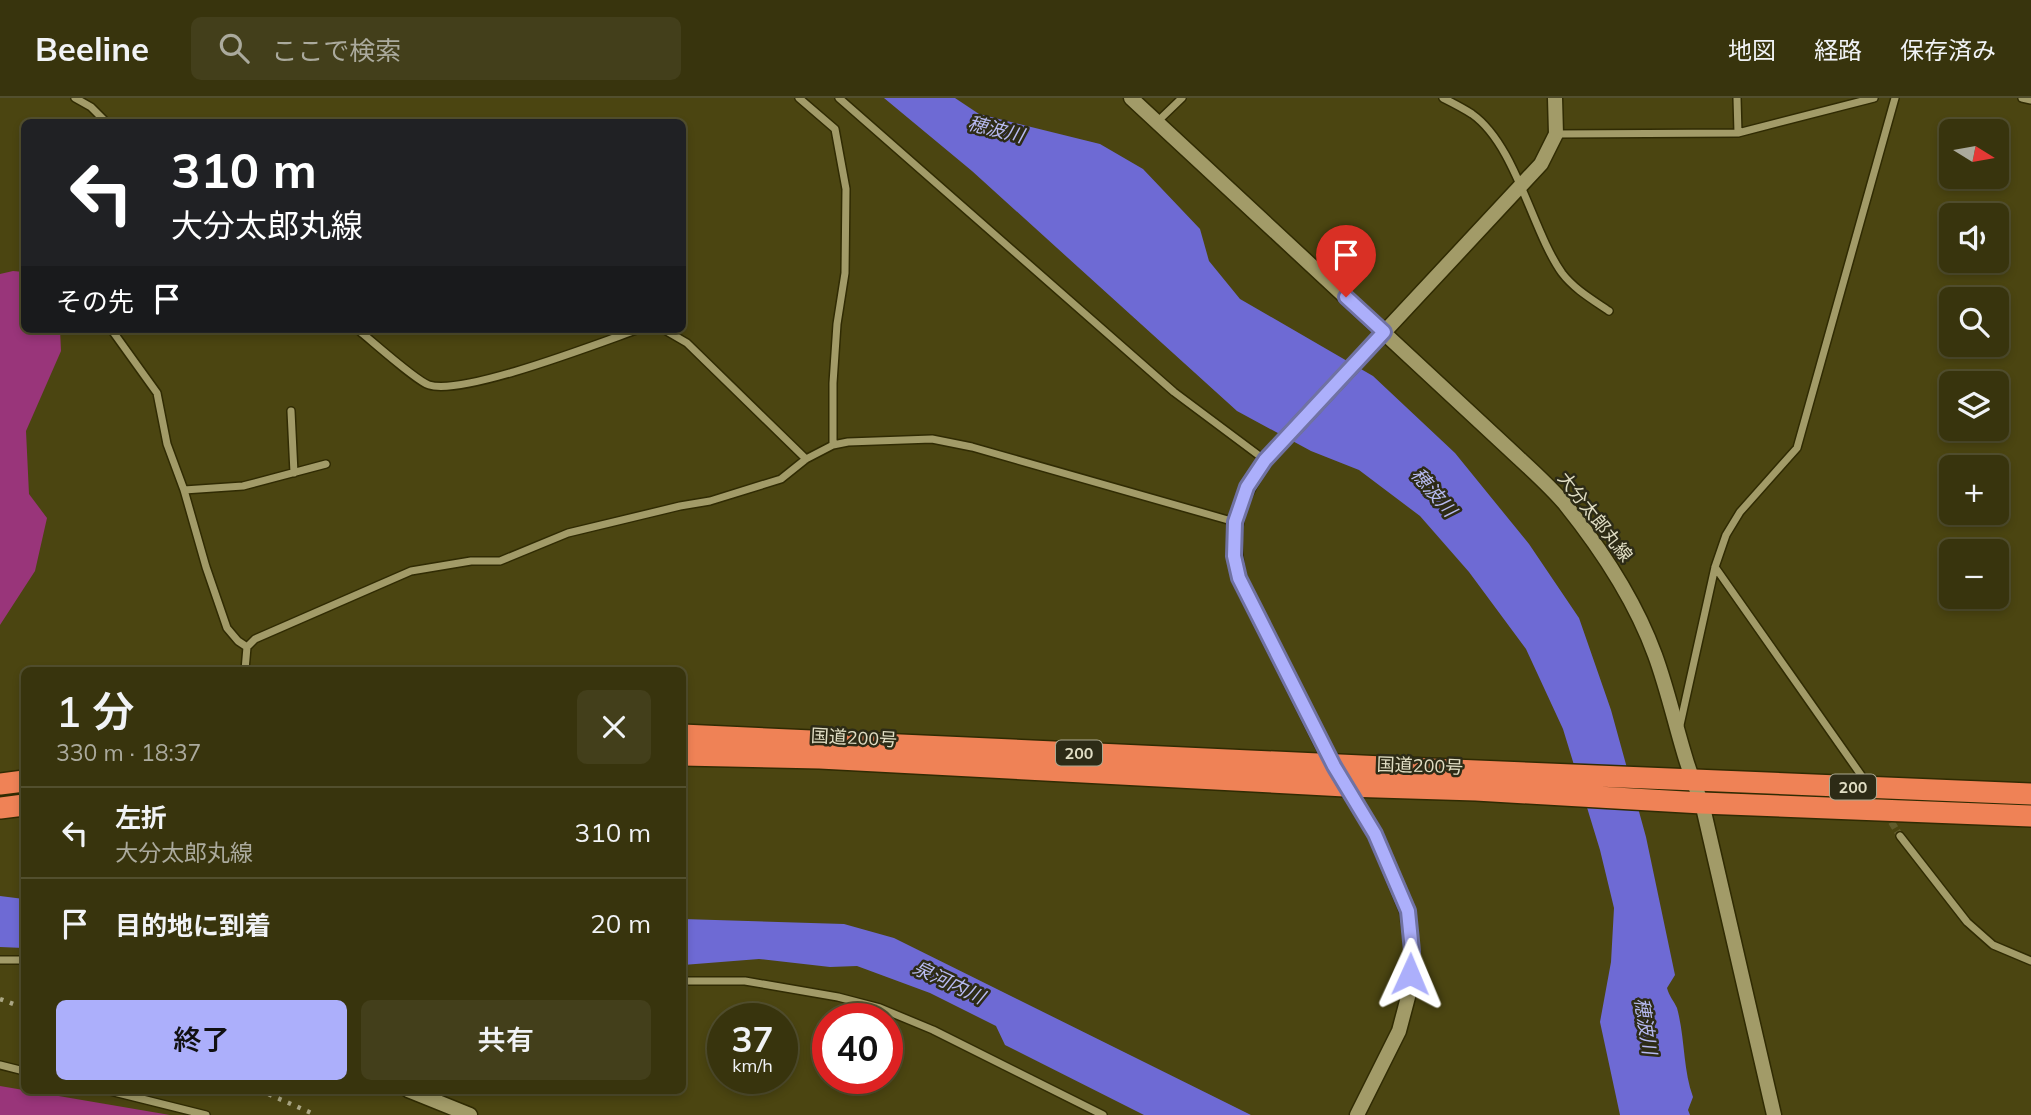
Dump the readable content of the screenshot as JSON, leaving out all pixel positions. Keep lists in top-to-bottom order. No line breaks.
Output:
{"streets":{"highway":["国道200号","200"],"main road":["大分太郎丸線"]},"crossings":[["大分太郎丸線","国道200号"]],"water":["穂波川","泉河内川"],"north":"right","page":{"header":"Beeline","search":"ここで検索","nav":["地図","経路","保存済み"],"map_buttons":["+","−"],"turn":["310 m","大分太郎丸線"],"then":"その先","heading":["1 分","330 m · 18:37"],"list":[{"name":"左折","note":"大分太郎丸線","value":"310 m"},{"name":"目的地に到着","value":"20 m"}],"buttons":["終了","共有"],"speed":"37 km/h","limit":"40"}}
